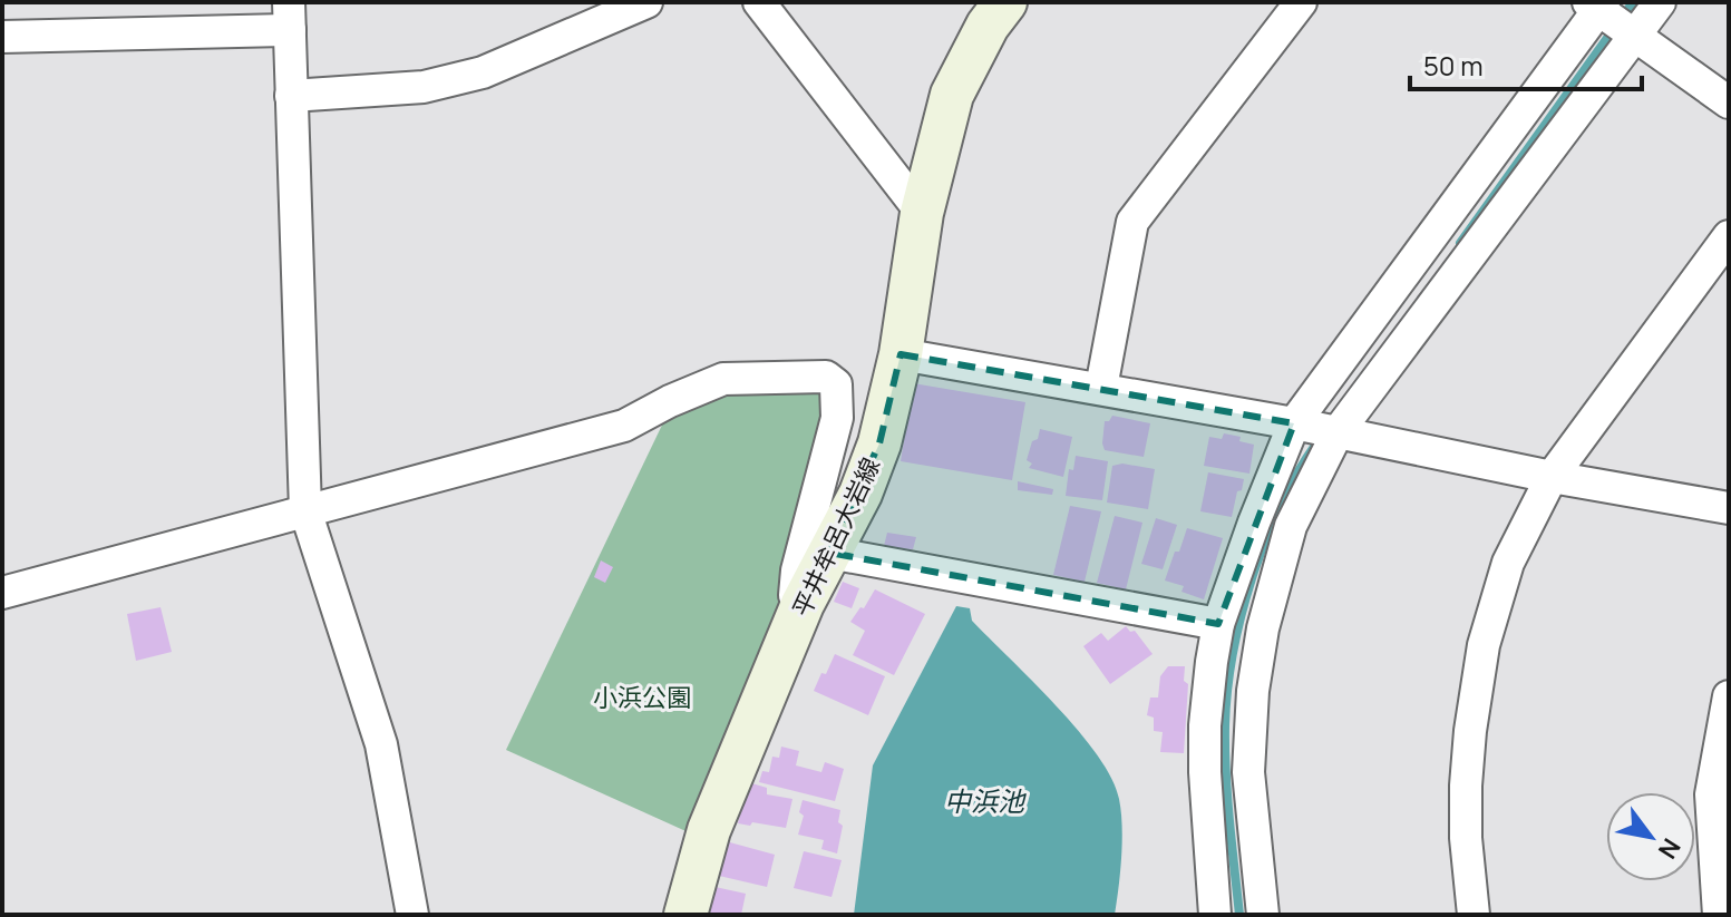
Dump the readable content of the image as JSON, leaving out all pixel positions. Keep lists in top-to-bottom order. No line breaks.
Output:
{"streets":{"main road":["平井牟呂大岩線"]},"water":["中浜池"],"parks":["小浜公園"],"scale_bar":"50 m","north":"bottom right"}
